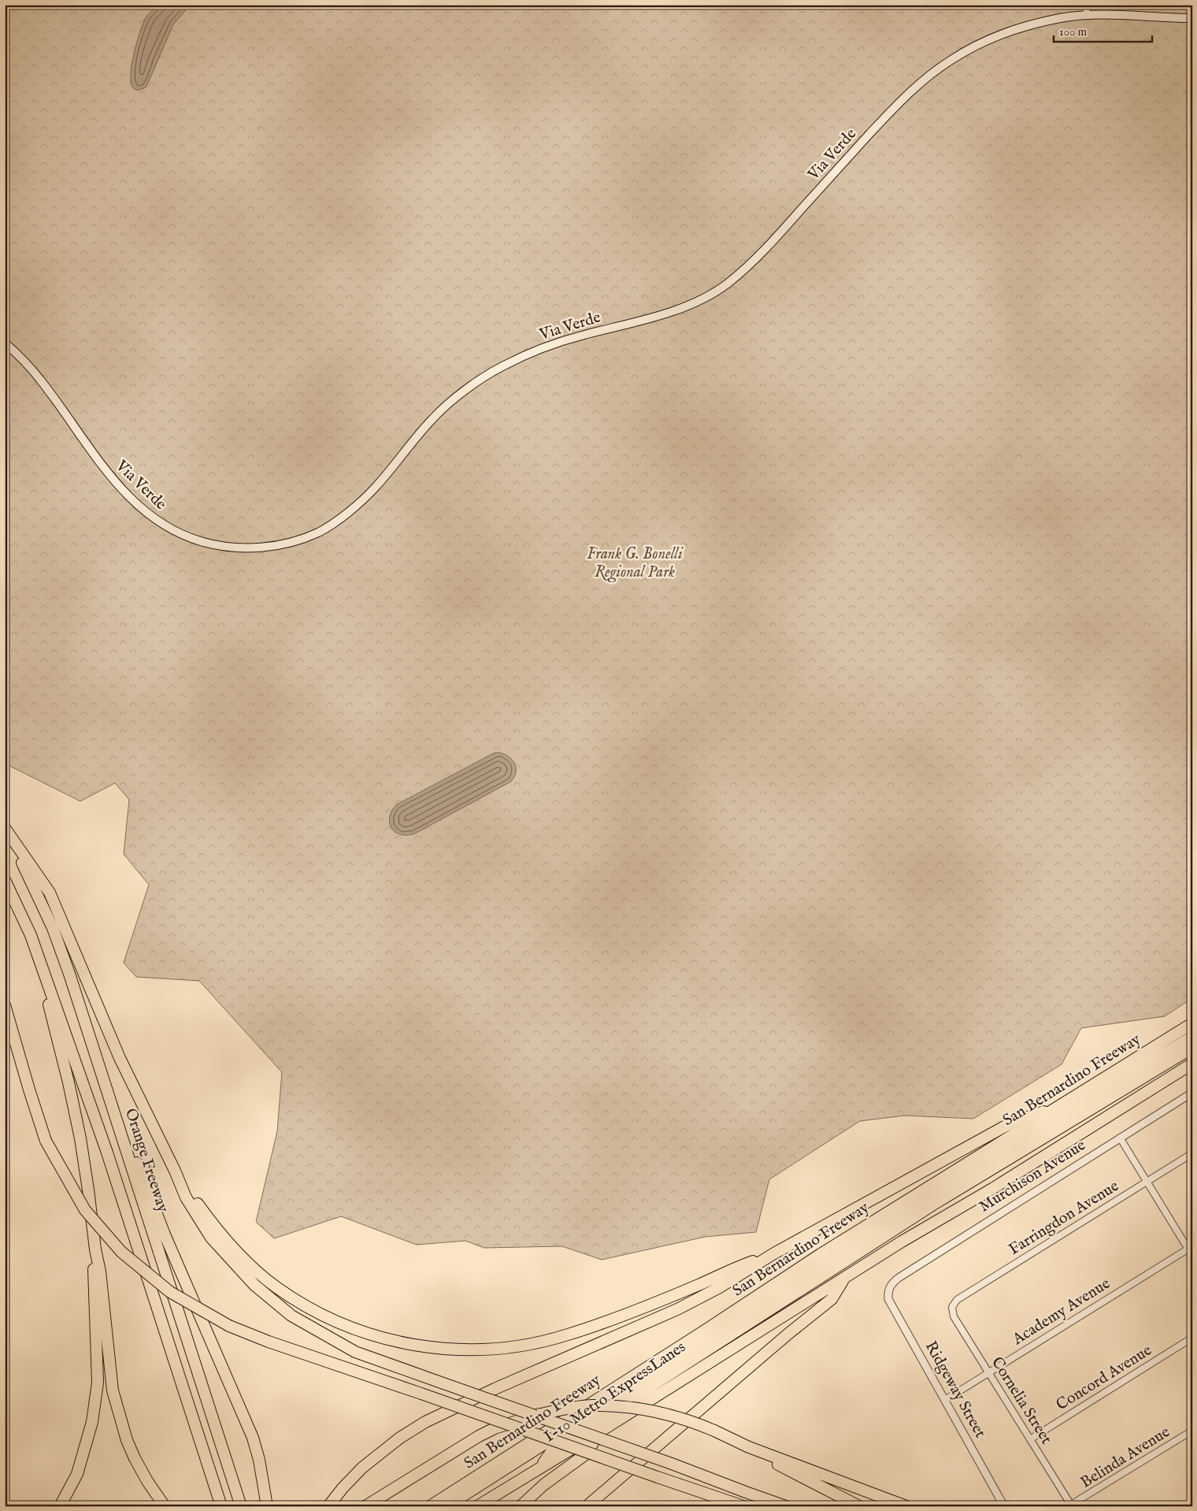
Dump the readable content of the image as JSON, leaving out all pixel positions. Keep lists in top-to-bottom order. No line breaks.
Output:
{"streets":{"highway":["San Bernardino Freeway","Orange Freeway","I-10 Metro ExpressLanes"],"main road":["Via Verde"],"street":["Murchison Avenue","Farringdon Avenue","Academy Avenue","Concord Avenue","Ridgeway Street","Cornelia Street","Belinda Avenue"]},"crossings":[["Murchison Avenue","Ridgeway Street"],["Farringdon Avenue","Cornelia Street"],["Academy Avenue","Ridgeway Street"],["Academy Avenue","Cornelia Street"],["Concord Avenue","Cornelia Street"],["Cornelia Street","Belinda Avenue"]],"parks":["Frank G. Bonelli Regional Park"],"scale_bar":"100 m"}
